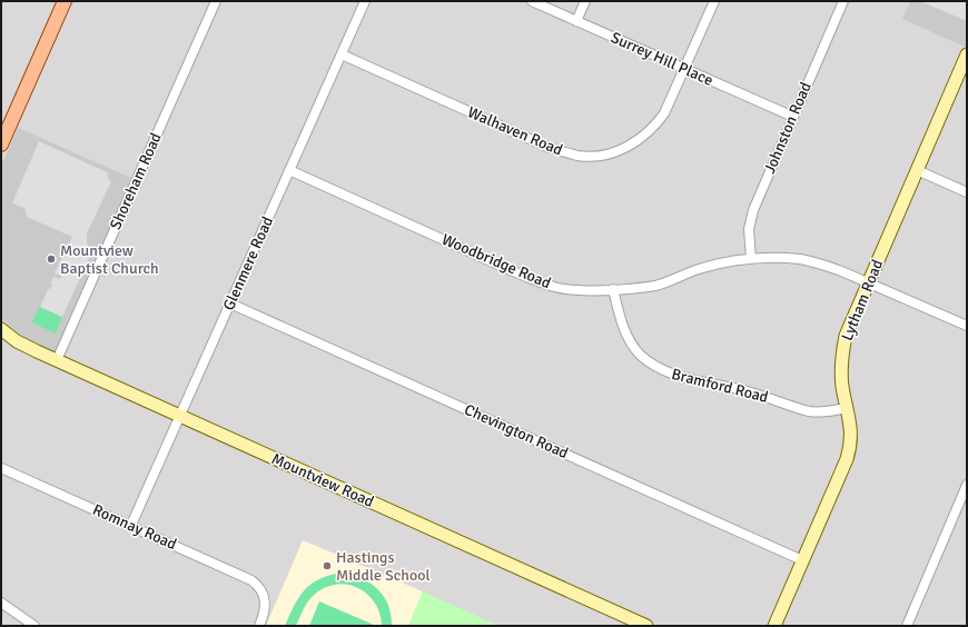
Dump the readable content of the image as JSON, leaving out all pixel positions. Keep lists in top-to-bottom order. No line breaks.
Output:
{"streets":{"street":["Surrey Hill Place","Johnston Road","Walhaven Road","Shoreham Road","Woodbridge Road","Glenmere Road","Lytham Road","Bramford Road","Chevington Road","Mountview Road","Romnay Road"]},"crossings":[["Surrey Hill Place","Johnston Road"],["Surrey Hill Place","Walhaven Road"],["Johnston Road","Woodbridge Road"],["Walhaven Road","Glenmere Road"],["Shoreham Road","Mountview Road"],["Woodbridge Road","Glenmere Road"],["Woodbridge Road","Lytham Road"],["Woodbridge Road","Bramford Road"],["Glenmere Road","Chevington Road"],["Glenmere Road","Mountview Road"],["Glenmere Road","Romnay Road"],["Lytham Road","Bramford Road"],["Lytham Road","Chevington Road"]],"places":["Mountview Baptist Church","Hastings Middle School"]}
